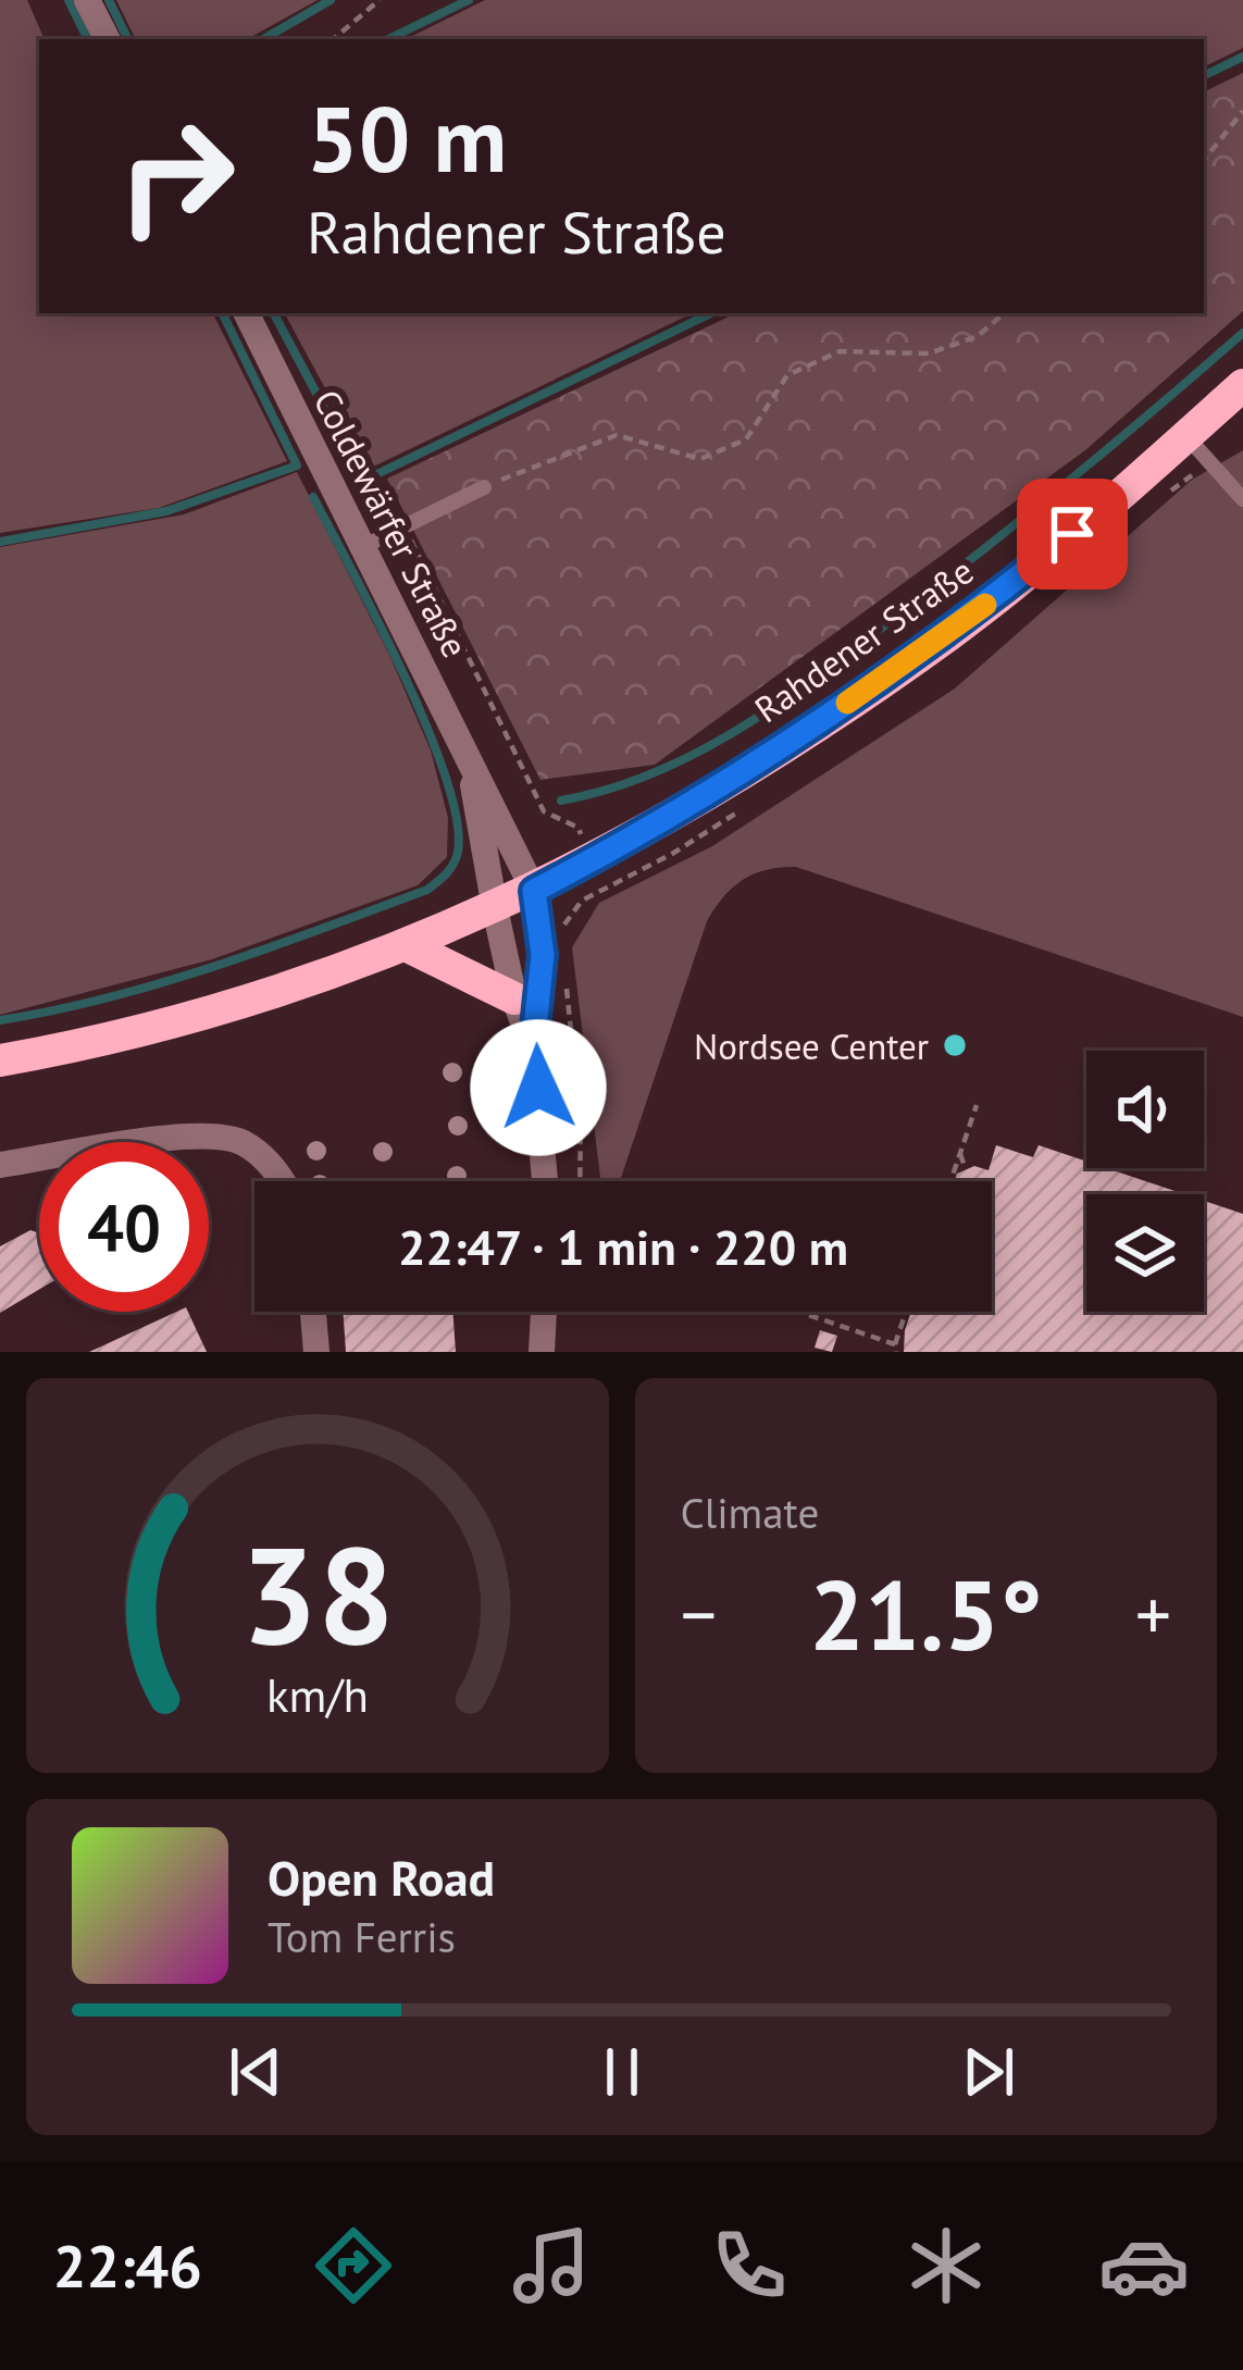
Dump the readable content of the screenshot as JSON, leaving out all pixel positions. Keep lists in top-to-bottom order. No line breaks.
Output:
{"streets":{"main road":["Rahdener Straße"],"street":["Coldewärfer Straße"]},"crossings":[["Coldewärfer Straße","Rahdener Straße"]],"places":["Nordsee Center"],"page":{"turn":["50 m","Rahdener Straße"],"limit":"40","trip":"22:47 · 1 min · 220 m","tile":"Climate","heat":["−","21.5°","+"],"song":["Open Road","Tom Ferris"],"tabs":"22:46","gauge":["38","km/h"]}}
